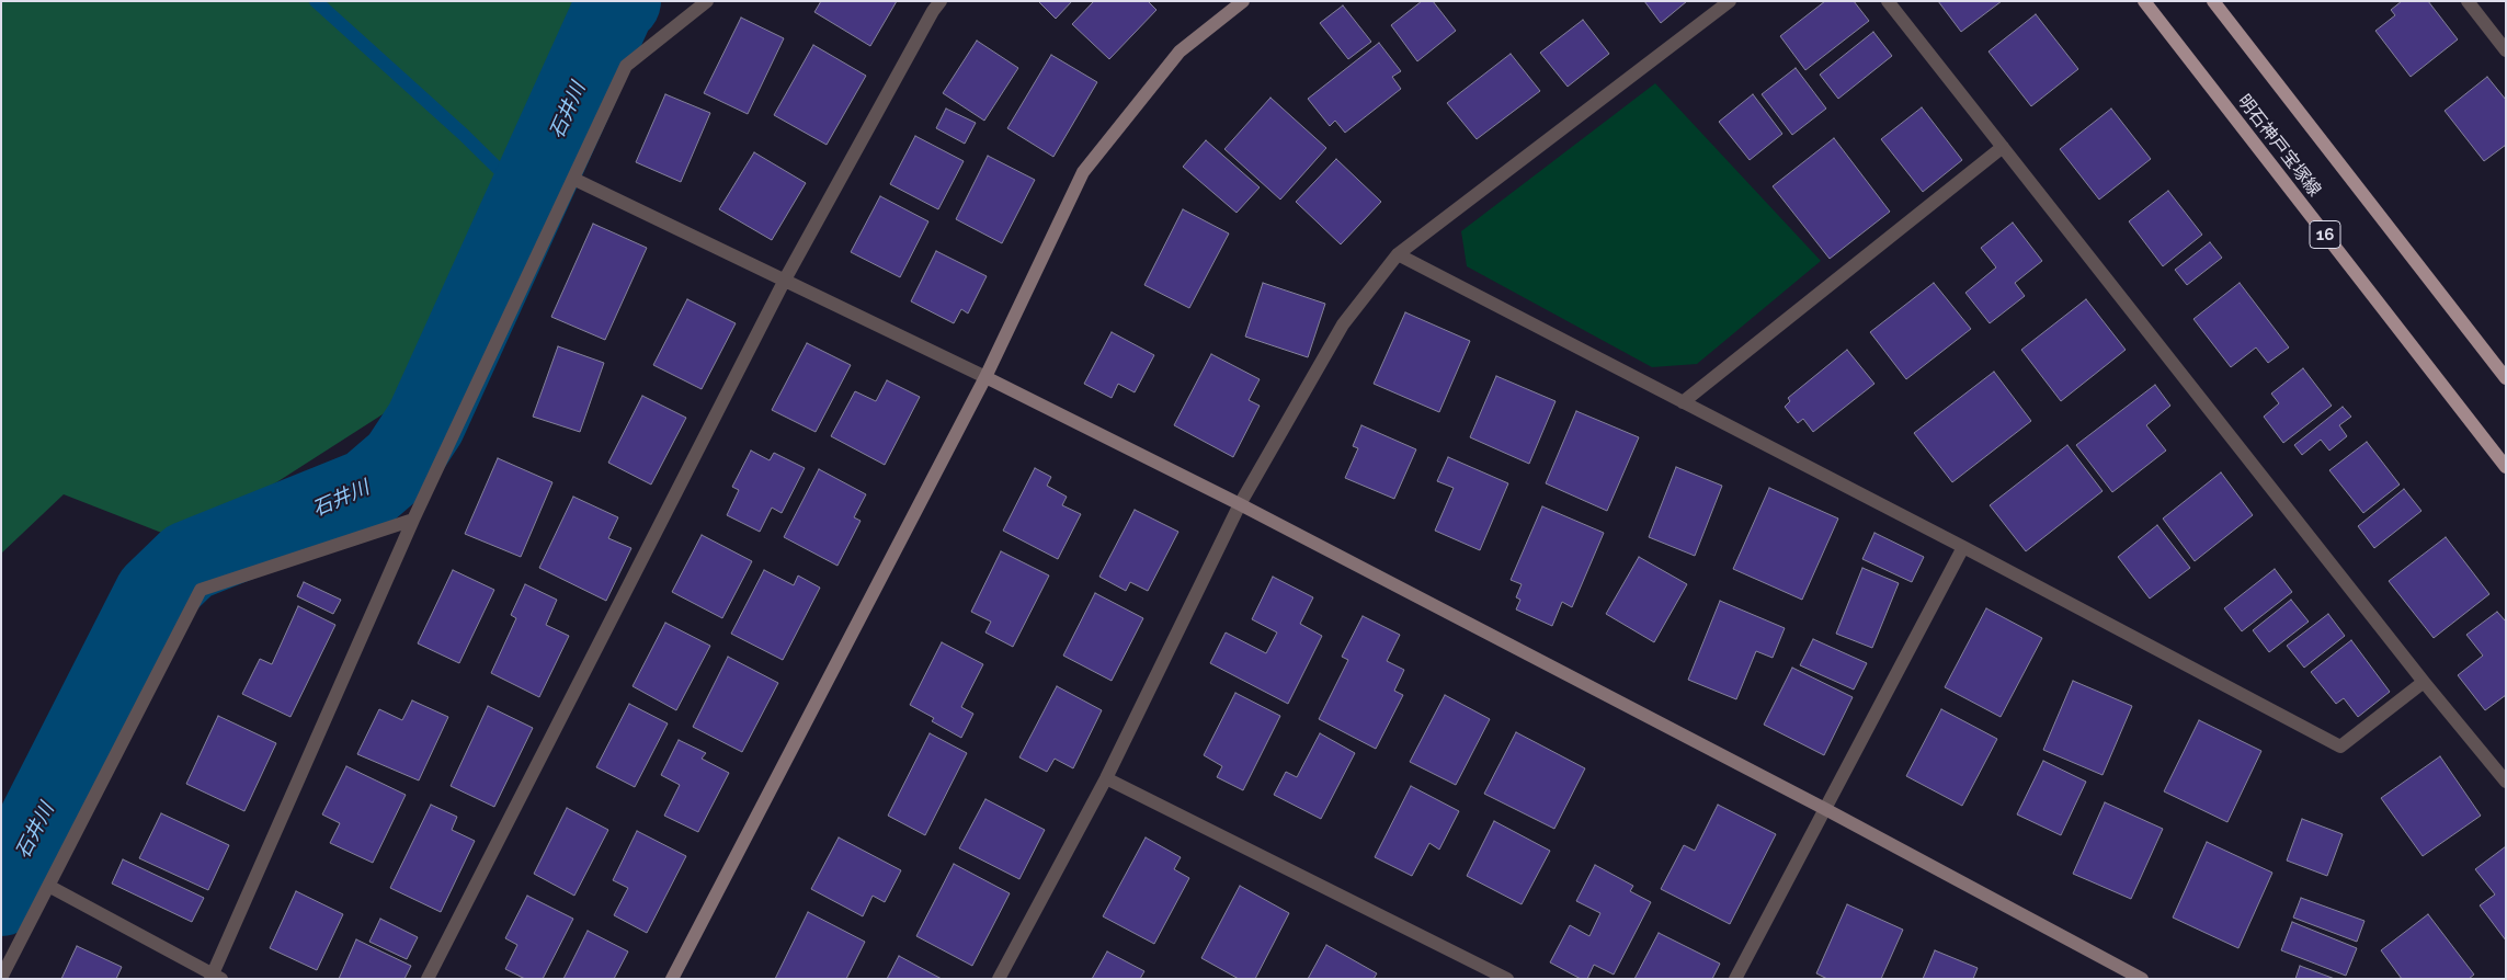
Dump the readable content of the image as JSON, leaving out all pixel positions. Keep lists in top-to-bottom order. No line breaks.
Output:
{"streets":{"main road":["明石神戸宝塚線","16"]},"water":["石井川"]}
